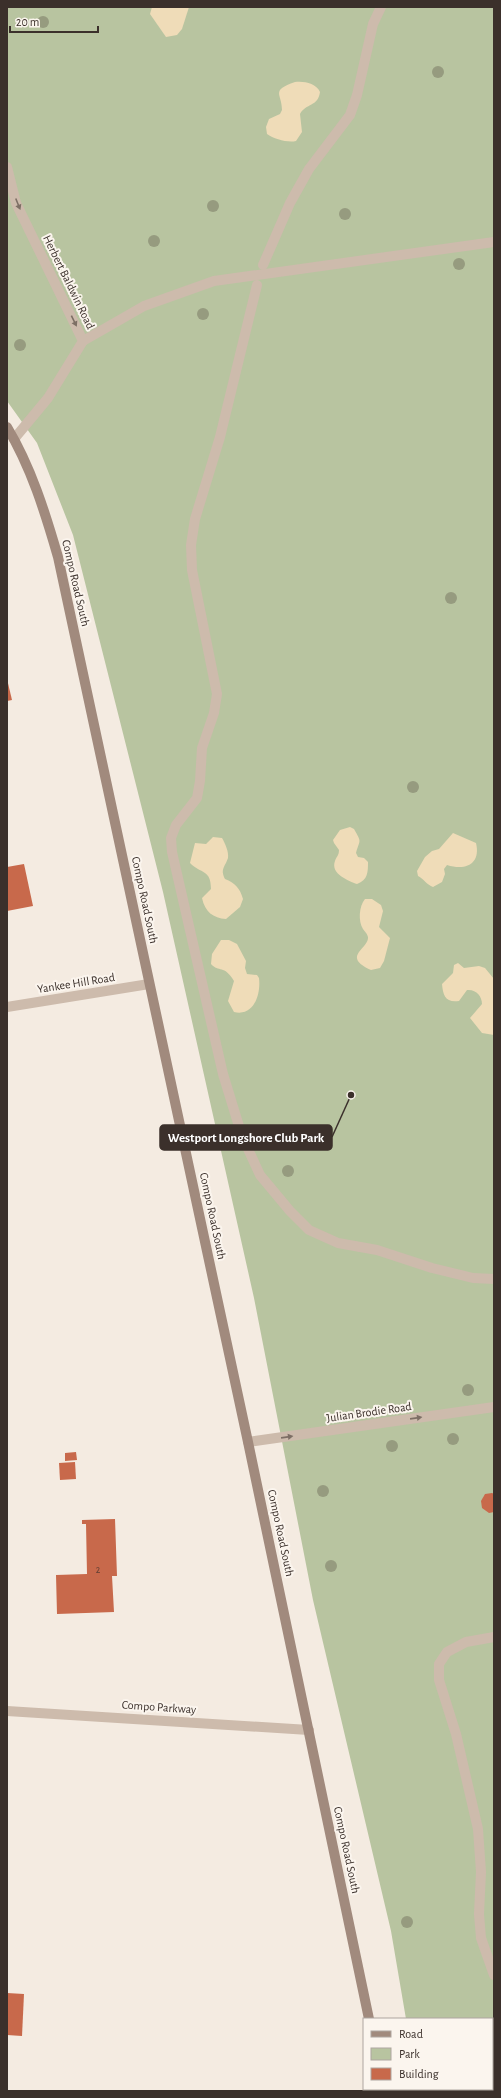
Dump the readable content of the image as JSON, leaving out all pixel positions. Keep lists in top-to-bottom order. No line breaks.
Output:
{"streets":{"street":["Herbert Baldwin Road","Compo Road South","Yankee Hill Road","Julian Brodie Road","Compo Parkway"]},"crossings":[["Herbert Baldwin Road","Compo Road South"],["Compo Road South","Yankee Hill Road"],["Compo Road South","Julian Brodie Road"],["Compo Road South","Compo Parkway"]],"one_way":["Herbert Baldwin Road","Julian Brodie Road"],"places":["Westport Longshore Club Park"],"house_numbers":["2"],"legend":["Road","Park","Building"],"scale_bar":"20 m"}
